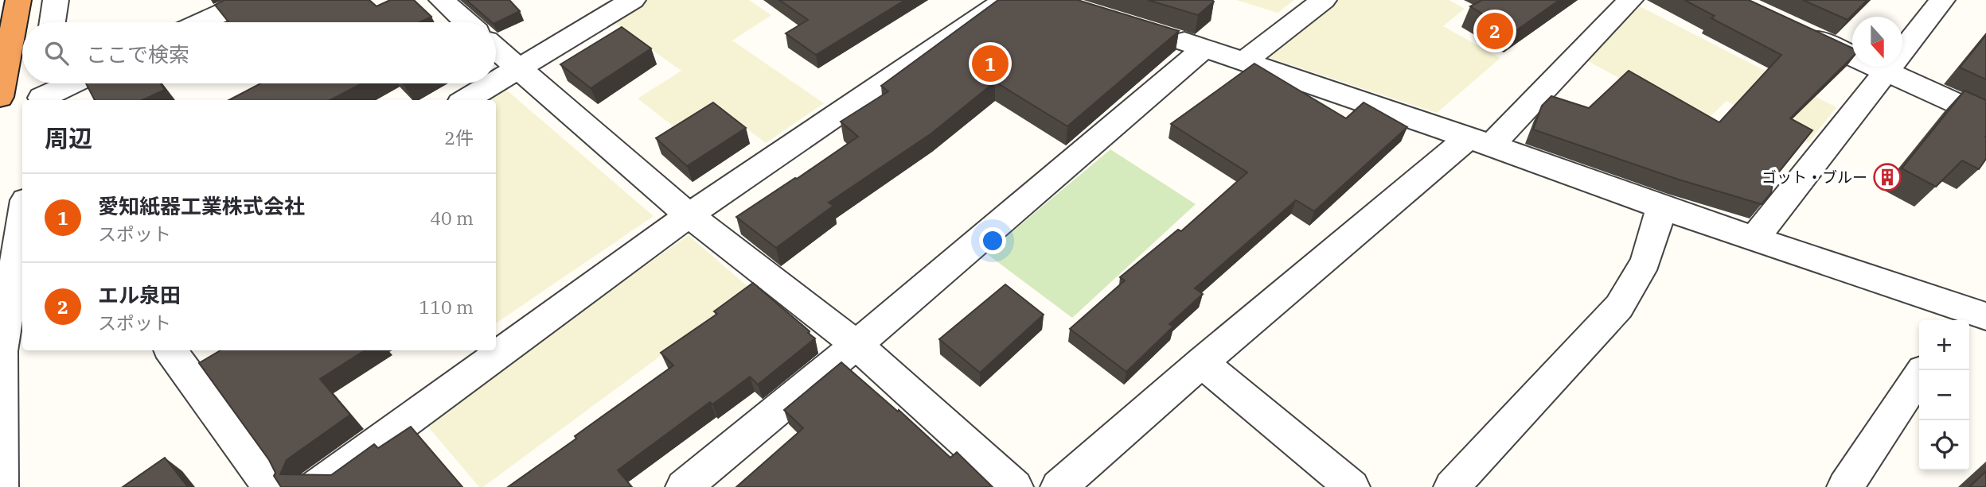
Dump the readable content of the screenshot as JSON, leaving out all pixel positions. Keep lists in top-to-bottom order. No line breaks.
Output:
{"places":{"building":["ゴット・ブルー"]},"north":"bottom","page":{"pins":["2","1"],"search":"ここで検索","heading":["周辺","2件"],"list":[{"mark":"1","name":"愛知紙器工業株式会社","note":"スポット","value":"40 m"},{"mark":"2","name":"エル泉田","note":"スポット","value":"110 m"}],"map_buttons":["+","−"]}}
